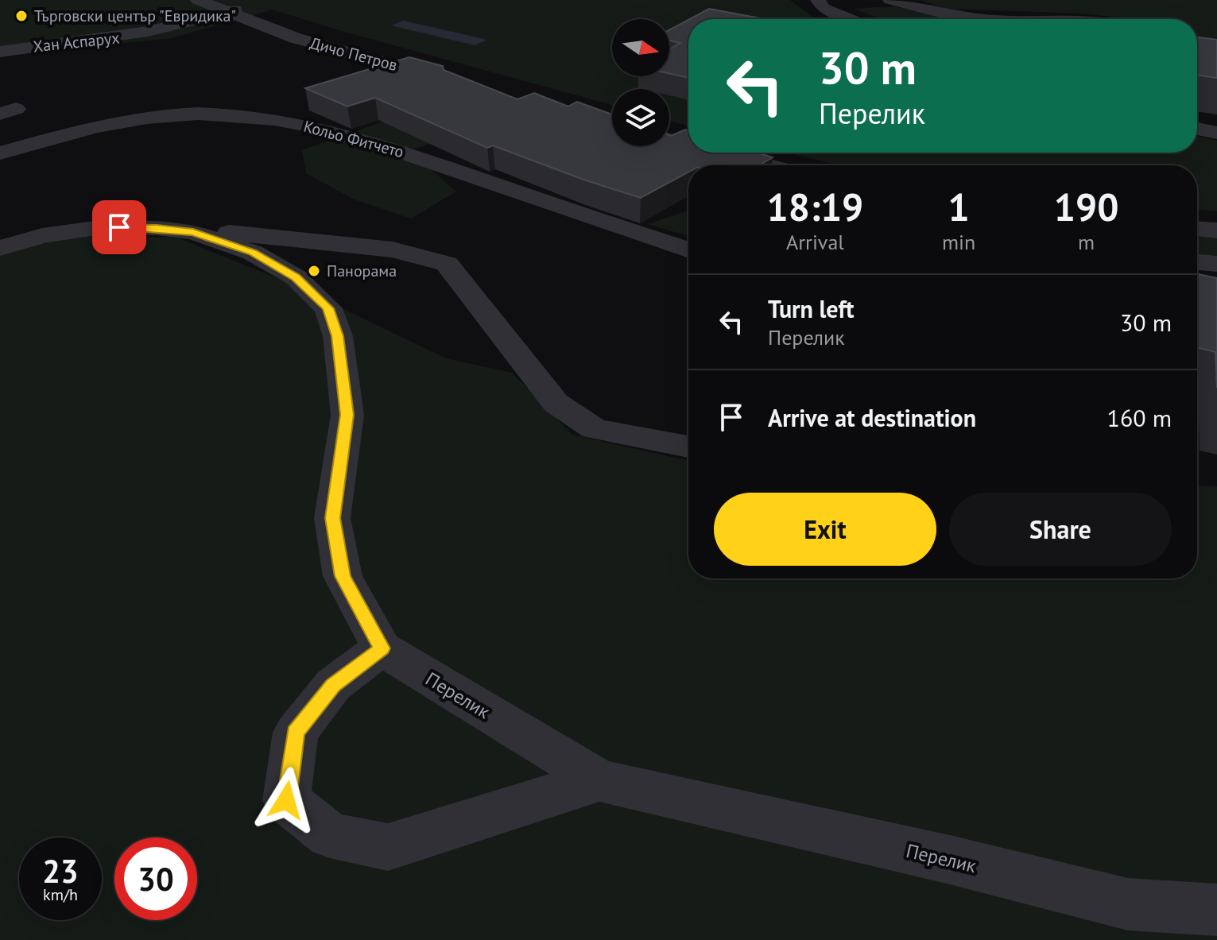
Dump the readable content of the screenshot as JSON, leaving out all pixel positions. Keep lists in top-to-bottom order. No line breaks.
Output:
{"streets":{"street":["Хан Аспарух","Дичо Петров","Кольо Фитчето","Перелик"]},"crossings":[["Хан Аспарух","Дичо Петров"]],"places":["Търговски център \"Евридика\"","Панорама"],"north":"right","page":{"turn":["30 m","Перелик"],"eta":["18:19","Arrival","1","min","190","m"],"list":[{"name":"Turn left","note":"Перелик","value":"30 m"},{"name":"Arrive at destination","value":"160 m"}],"buttons":["Exit","Share"],"speed":"23 km/h","limit":"30"}}
